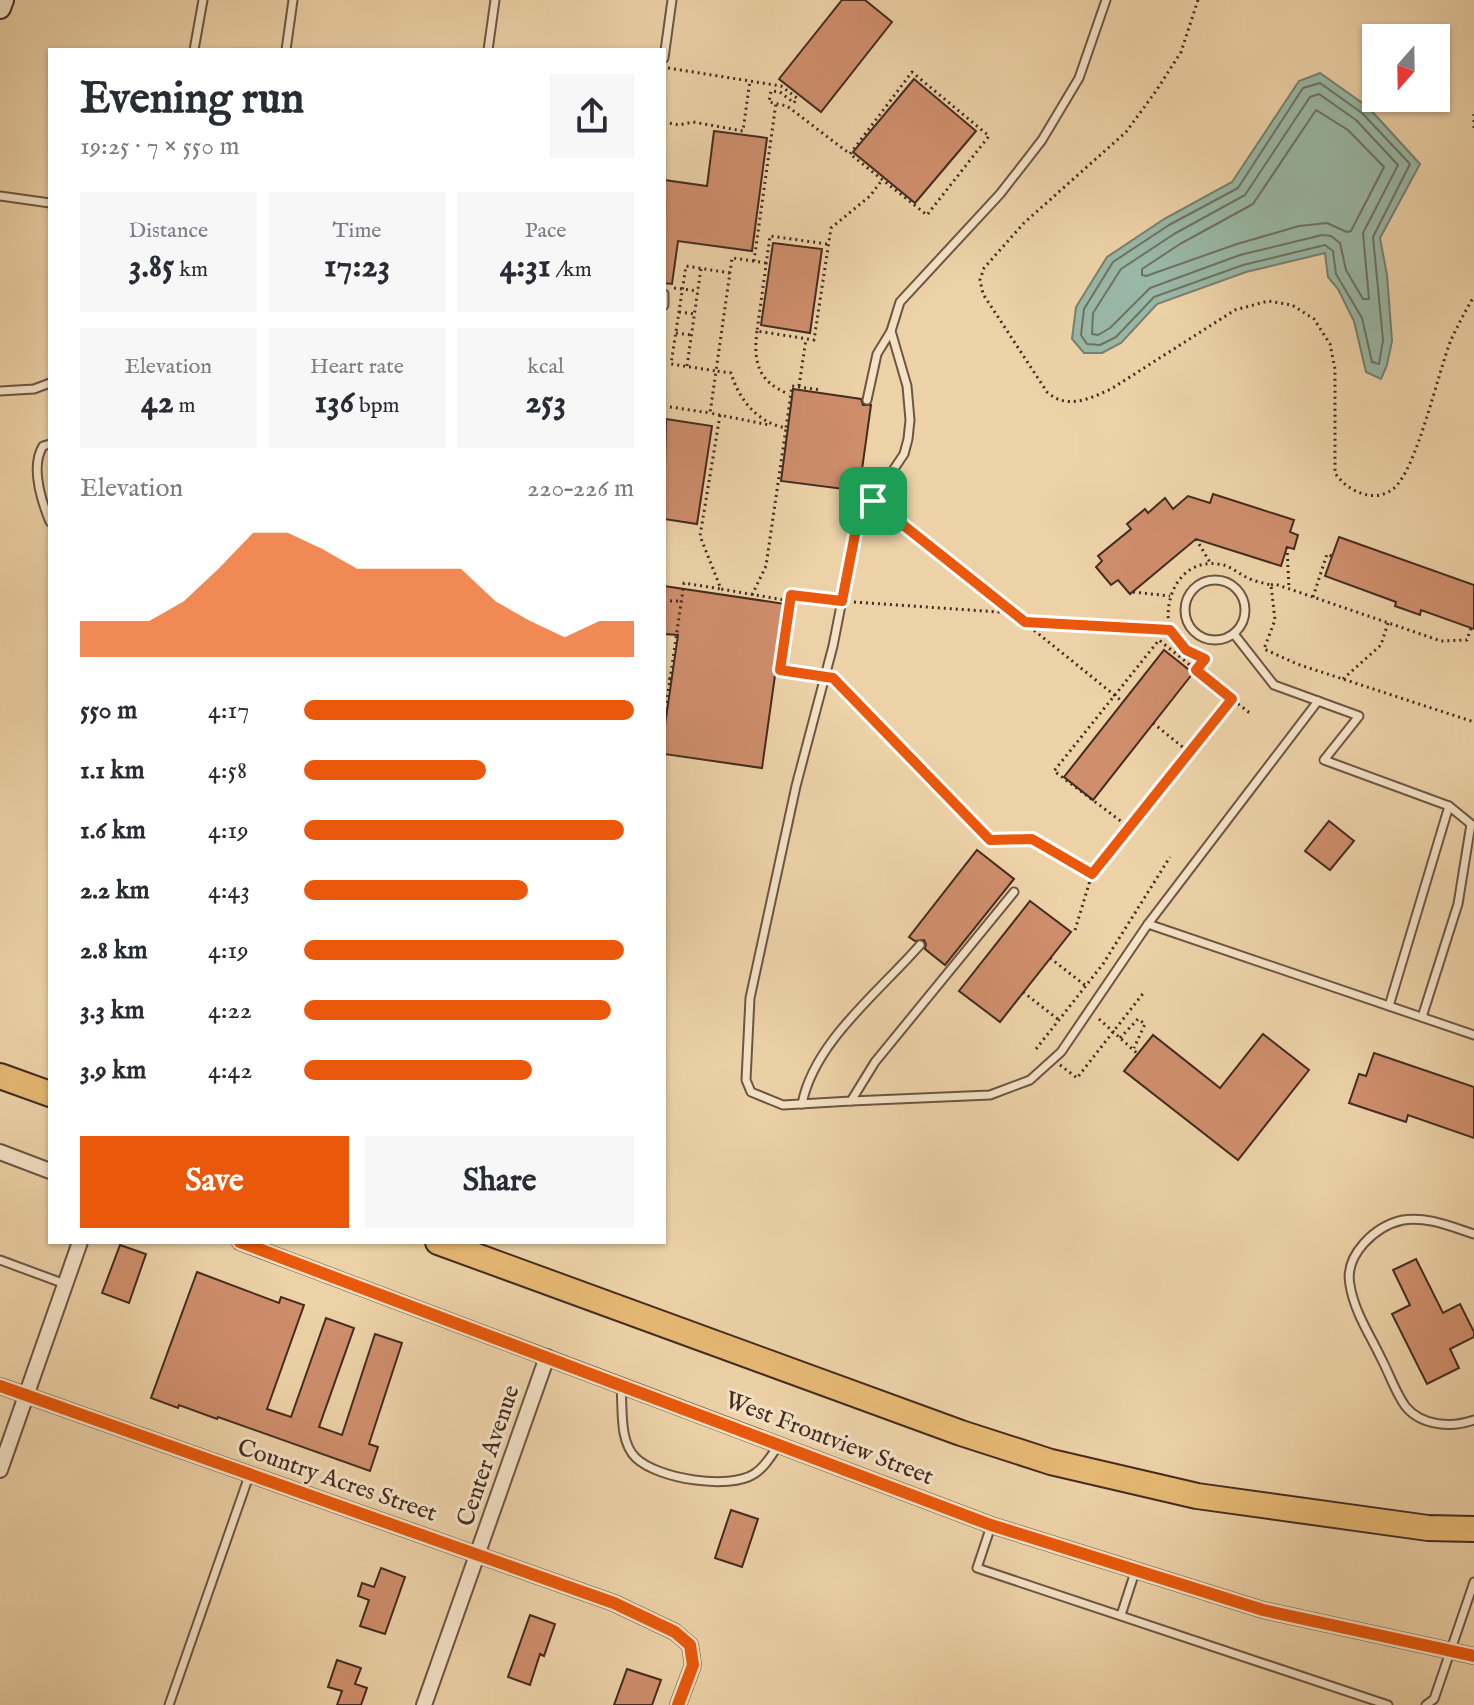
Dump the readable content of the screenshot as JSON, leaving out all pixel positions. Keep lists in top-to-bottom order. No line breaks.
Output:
{"streets":{"street":["West Frontview Street","Center Avenue","Country Acres Street"]},"crossings":[["West Frontview Street","Center Avenue"],["Center Avenue","Country Acres Street"]],"north":"bottom","page":{"heading":["Evening run","19:25 · 7 × 550 m"],"stats":[["Distance","3.85 km"],["Time","17:23"],["Pace","4:31 /km"],["Elevation","42 m"],["Heart rate","136 bpm"],["kcal","253"]],"chart":["Elevation","220–226 m"],"list":[{"name":"550 m","note":"4:17"},{"name":"1.1 km","note":"4:58"},{"name":"1.6 km","note":"4:19"},{"name":"2.2 km","note":"4:43"},{"name":"2.8 km","note":"4:19"},{"name":"3.3 km","note":"4:22"},{"name":"3.9 km","note":"4:42"}],"buttons":["Save","Share"]}}
